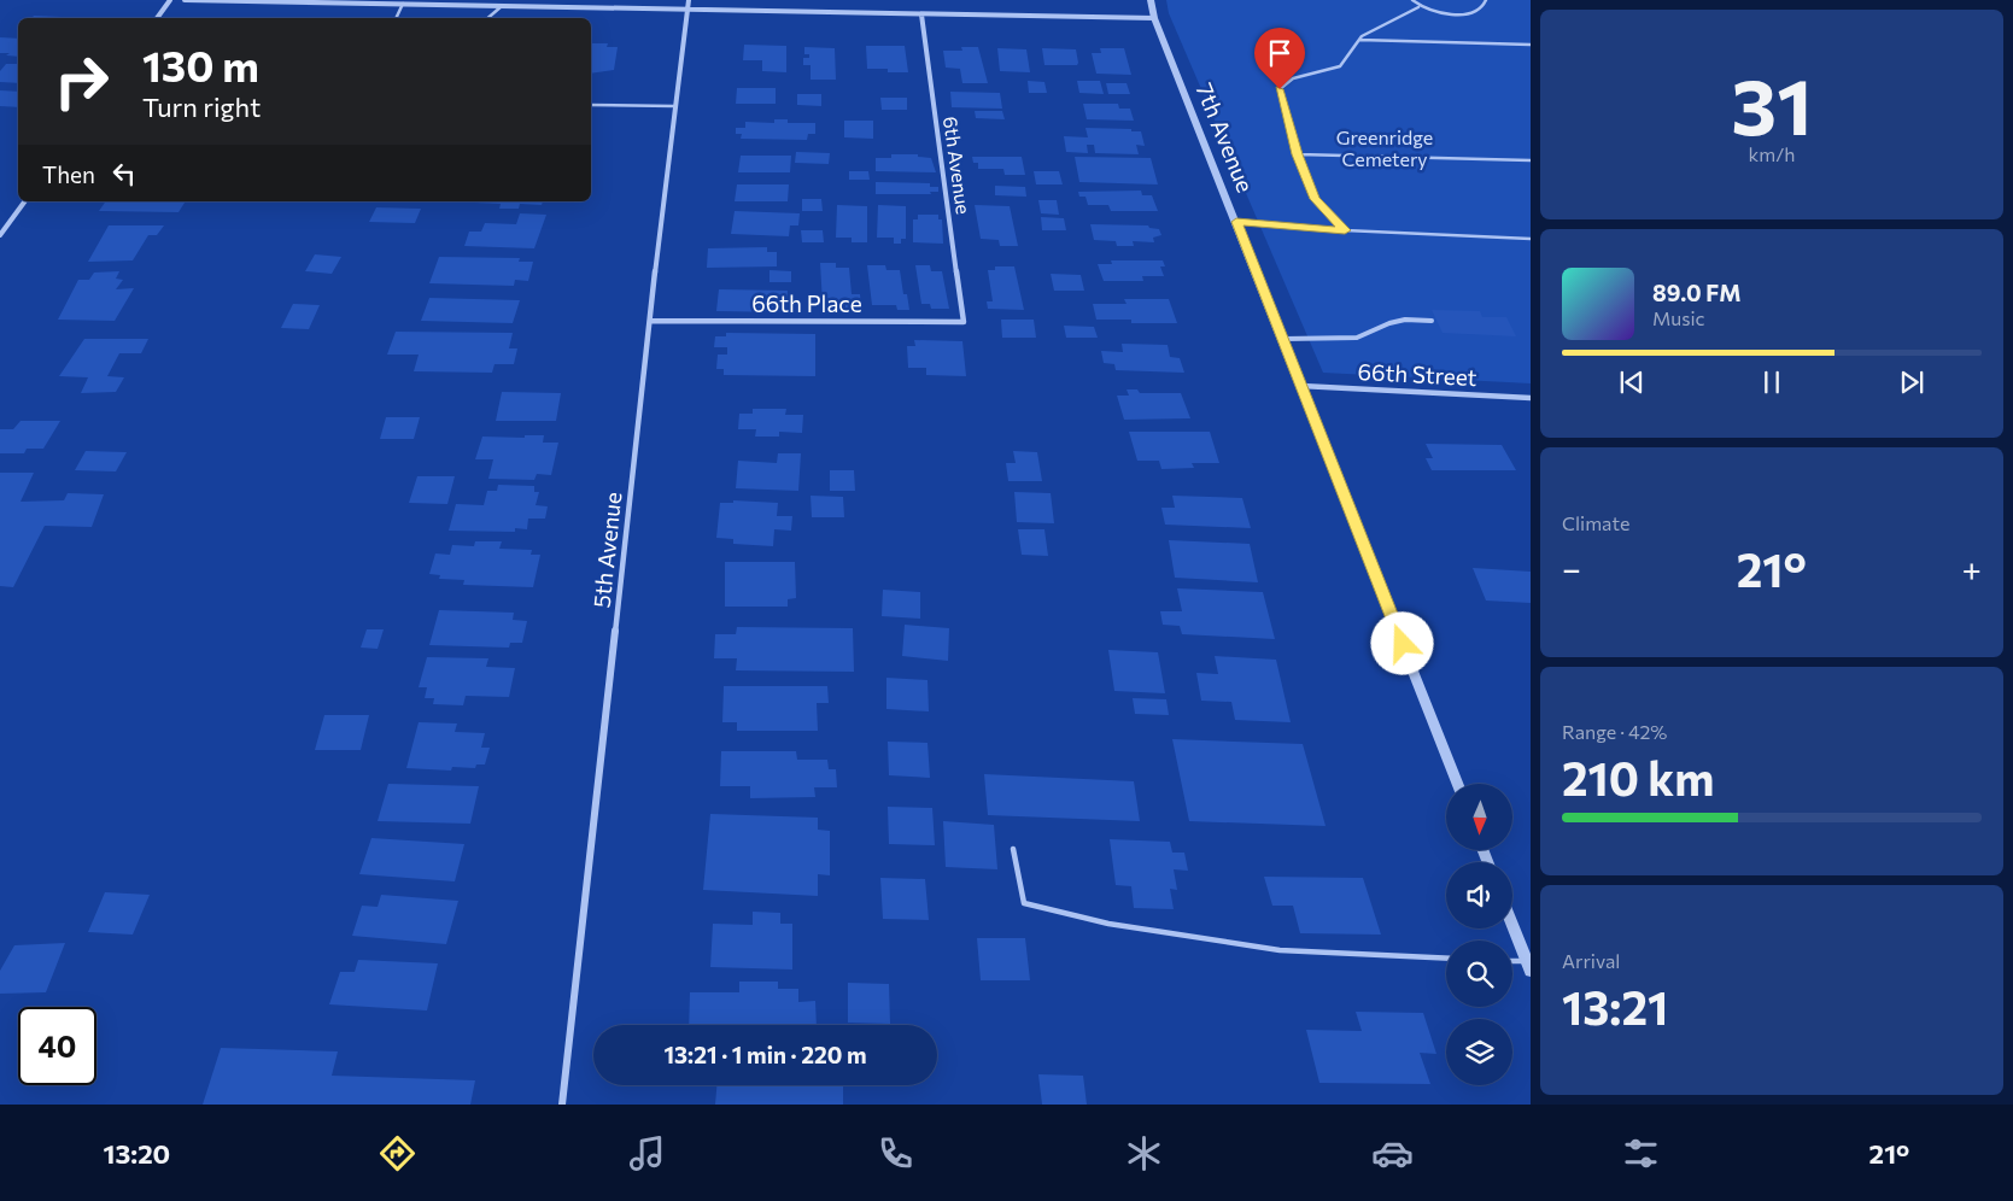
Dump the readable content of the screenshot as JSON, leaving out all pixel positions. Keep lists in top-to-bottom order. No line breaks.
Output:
{"streets":{"street":["7th Avenue","6th Avenue","66th Place","66th Street","5th Avenue"]},"crossings":[["7th Avenue","66th Street"],["6th Avenue","66th Place"],["66th Place","5th Avenue"]],"parks":["Greenridge Cemetery"],"north":"bottom","page":{"tile":[["31","km/h"],"Climate",["Range · 42%","210 km"],["Arrival","13:21"]],"turn":["130 m","Turn right"],"then":"Then","song":["89.0 FM","Music"],"heat":["−","21°","+"],"limit":"40","trip":"13:21 · 1 min · 220 m","tabs":["13:20","21°"]}}
